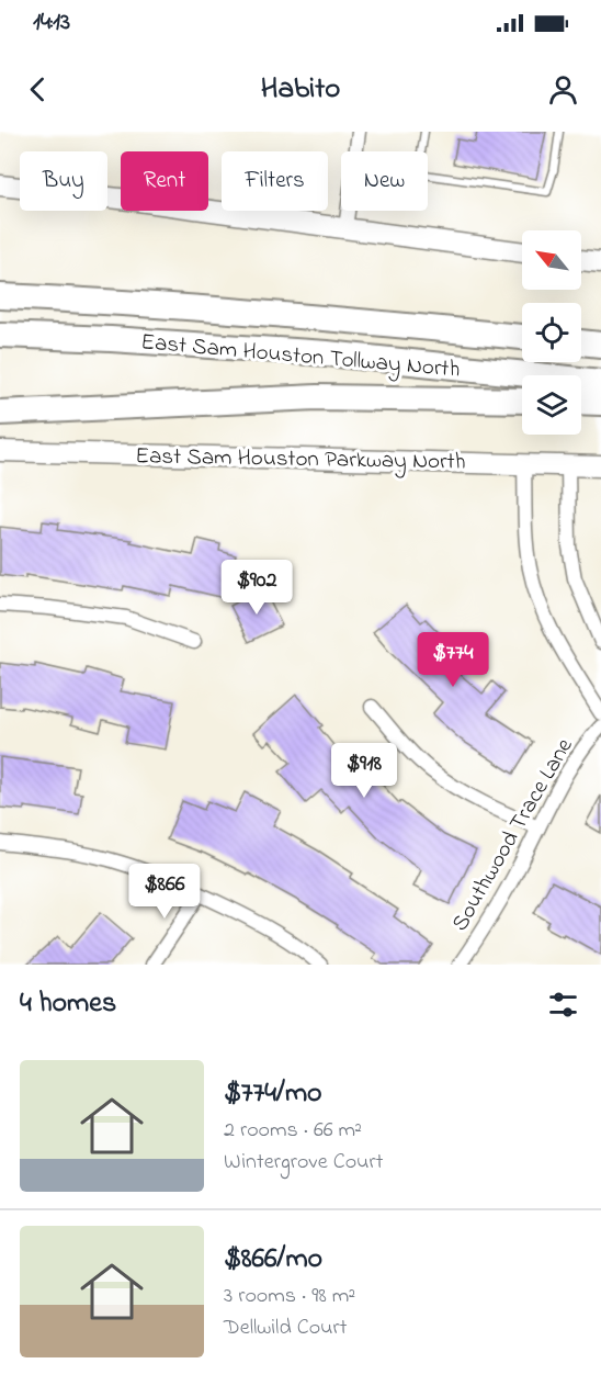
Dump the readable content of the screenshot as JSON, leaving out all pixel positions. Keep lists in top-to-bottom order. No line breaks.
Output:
{"streets":{"highway":["East Sam Houston Tollway North"],"main road":["East Sam Houston Parkway North"],"street":["Southwood Trace Lane"]},"north":"top left","page":{"status":"14:13","header":"Habito","chip":["Buy","Rent","Filters","New"],"price":["$902","$774","$918","$866"],"heading":"4 homes","list":[{"name":"$774/mo","note":"2 rooms · 66 m² · Wintergrove Court"},{"name":"$866/mo","note":"3 rooms · 98 m² · Dellwild Court"}]}}
